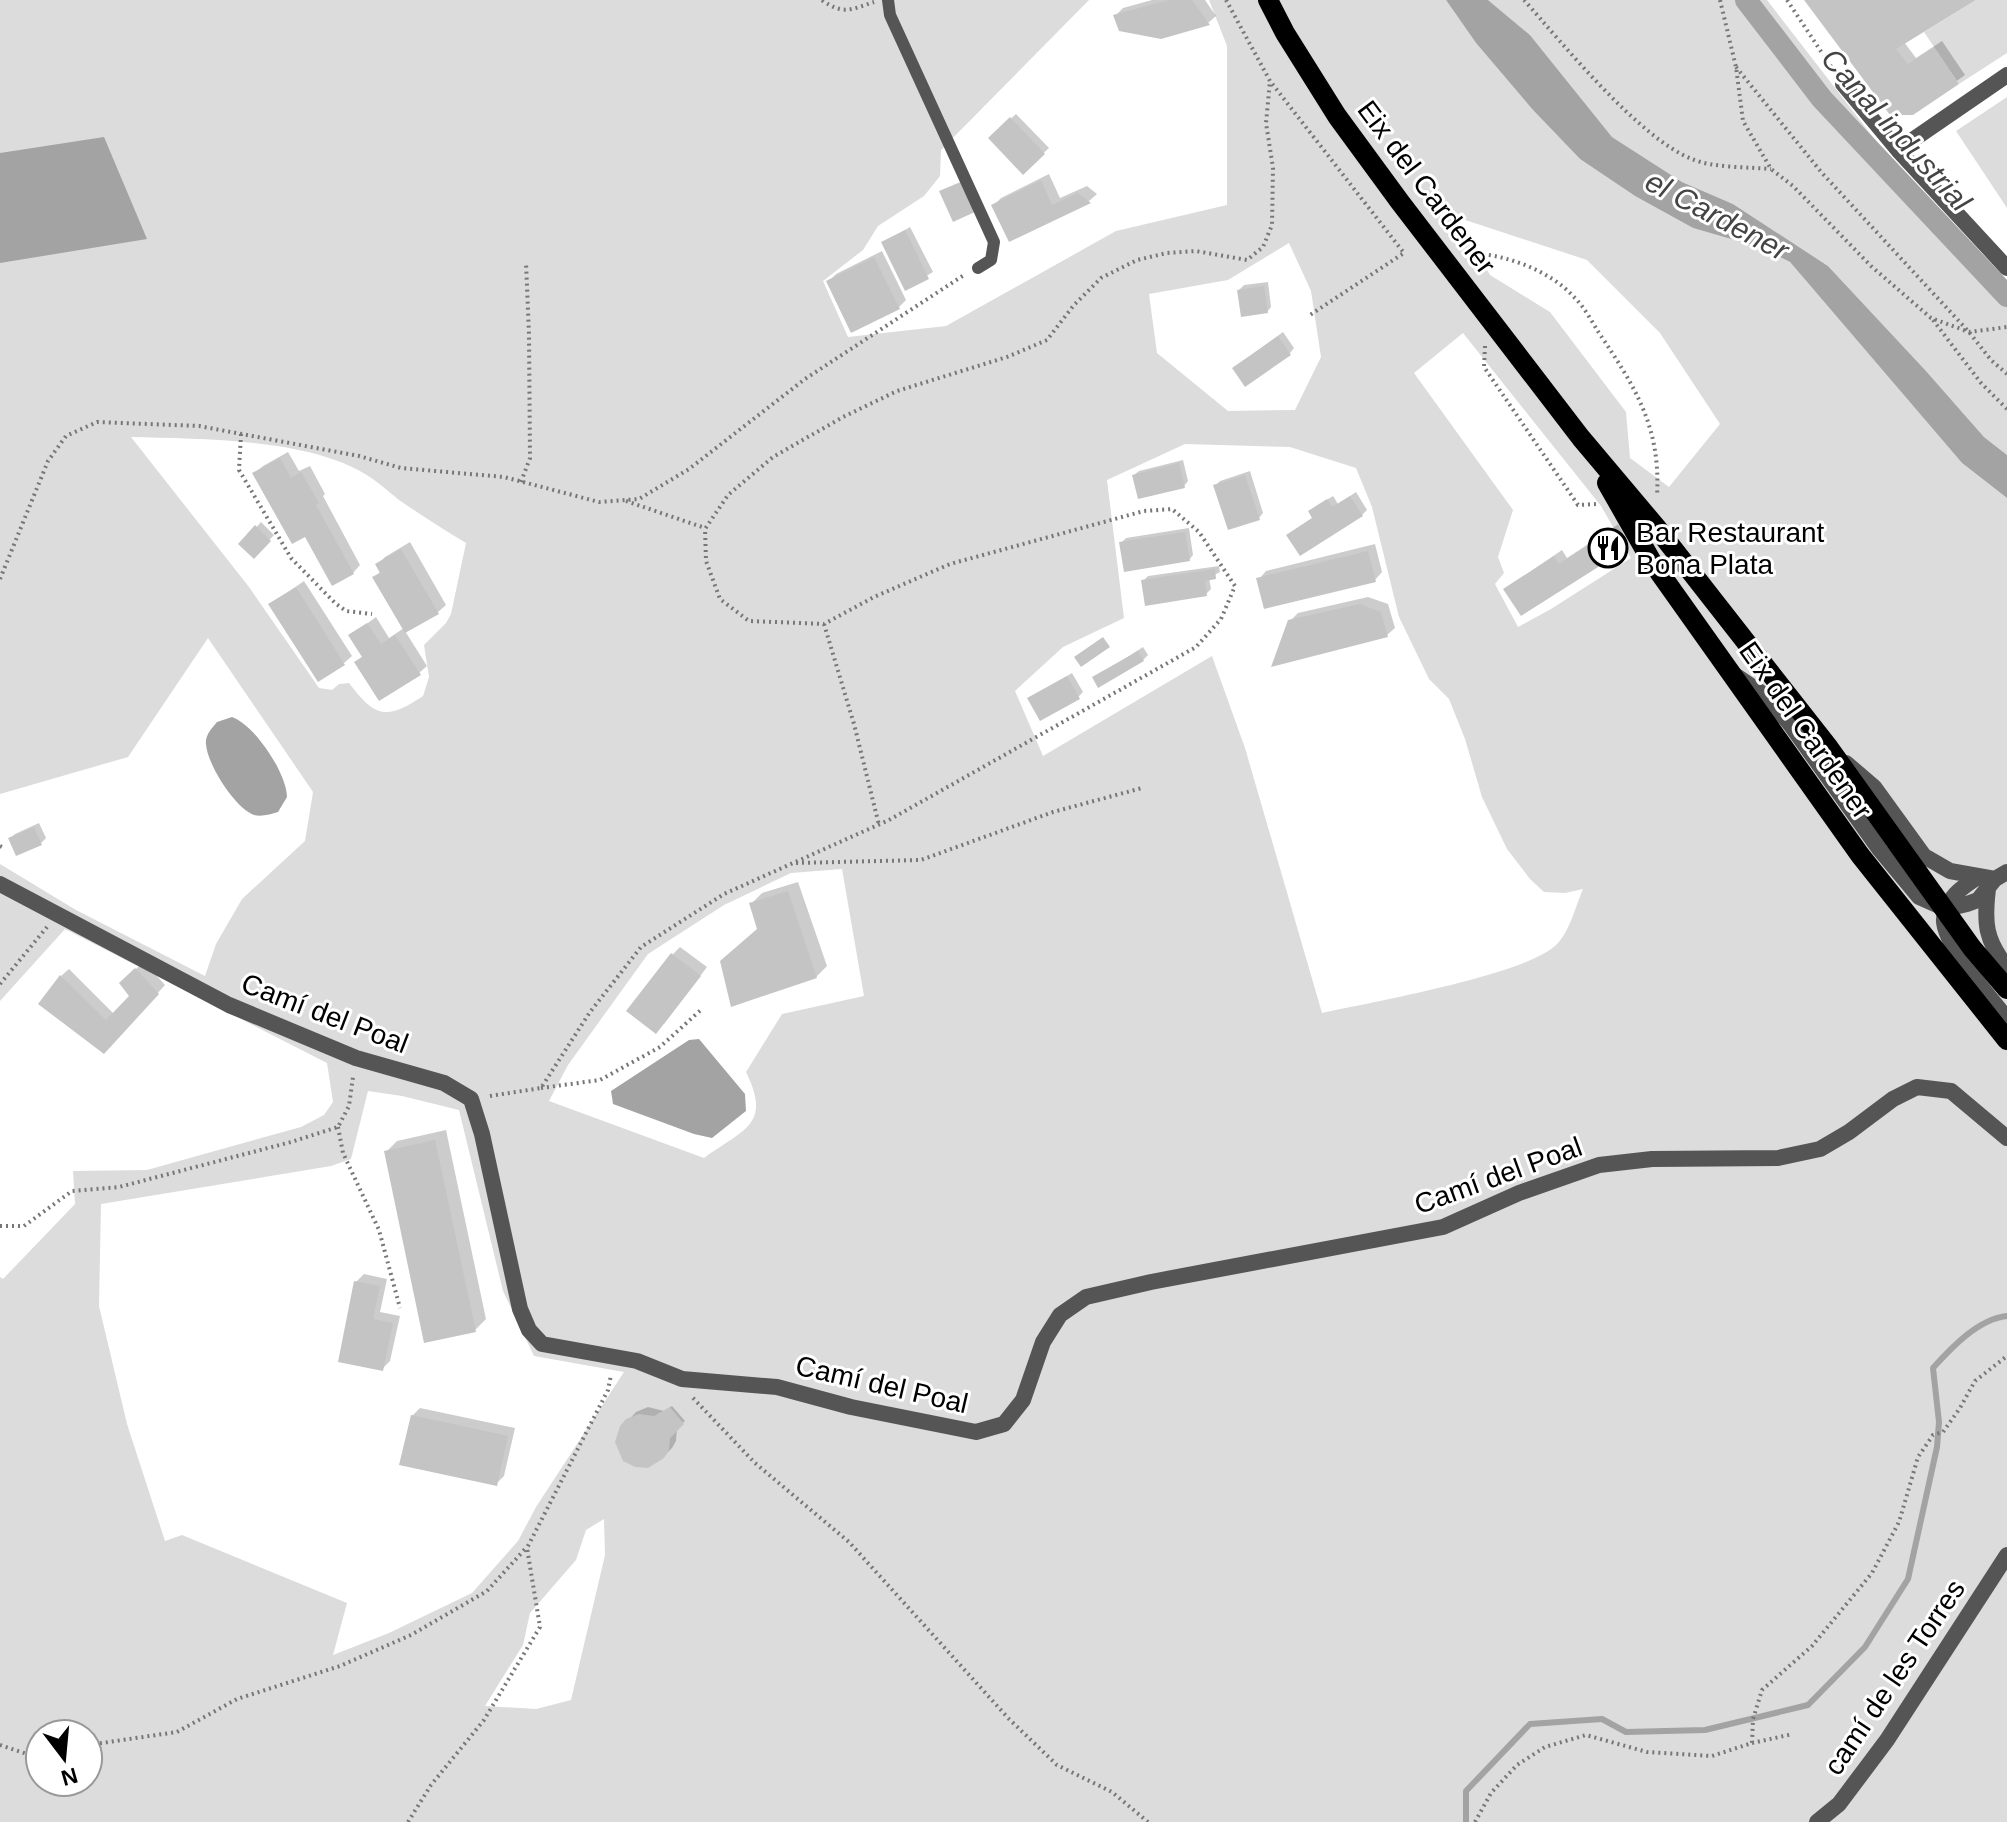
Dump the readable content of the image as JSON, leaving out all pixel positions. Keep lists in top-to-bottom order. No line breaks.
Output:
{"streets":{"main road":["Eix del Cardener"],"street":["Camí del Poal","camí de les Torres"]},"water":["Canal industrial","el Cardener"],"places":{"restaurant":["Bar Restaurant Bona Plata"]},"north":"bottom"}
